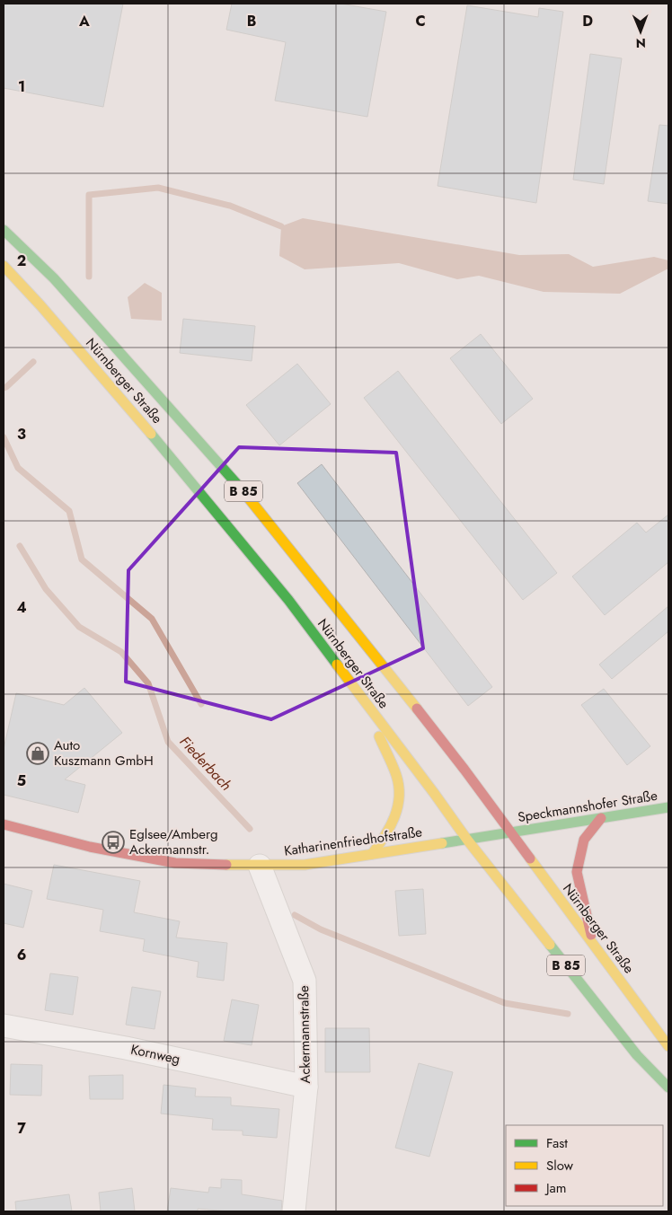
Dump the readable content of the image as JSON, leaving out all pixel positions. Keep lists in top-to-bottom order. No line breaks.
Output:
{"streets":{"main road":["Nürnberger Straße","B 85","Speckmannshofer Straße","Katharinenfriedhofstraße"],"street":["Ackermannstraße","Kornweg"]},"crossings":[["Nürnberger Straße","Speckmannshofer Straße"],["Nürnberger Straße","Katharinenfriedhofstraße"],["Speckmannshofer Straße","Katharinenfriedhofstraße"],["Katharinenfriedhofstraße","Ackermannstraße"],["Ackermannstraße","Kornweg"]],"water":["Fiederbach"],"places":{"shop":["Auto Kuszmann GmbH"],"bus stop":["Eglsee/Amberg Ackermannstr."]},"legend":["Fast","Slow","Jam"],"north":"bottom","grid":{"columns":["A","B","C","D"],"rows":["1","2","3","4","5","6","7"]}}
